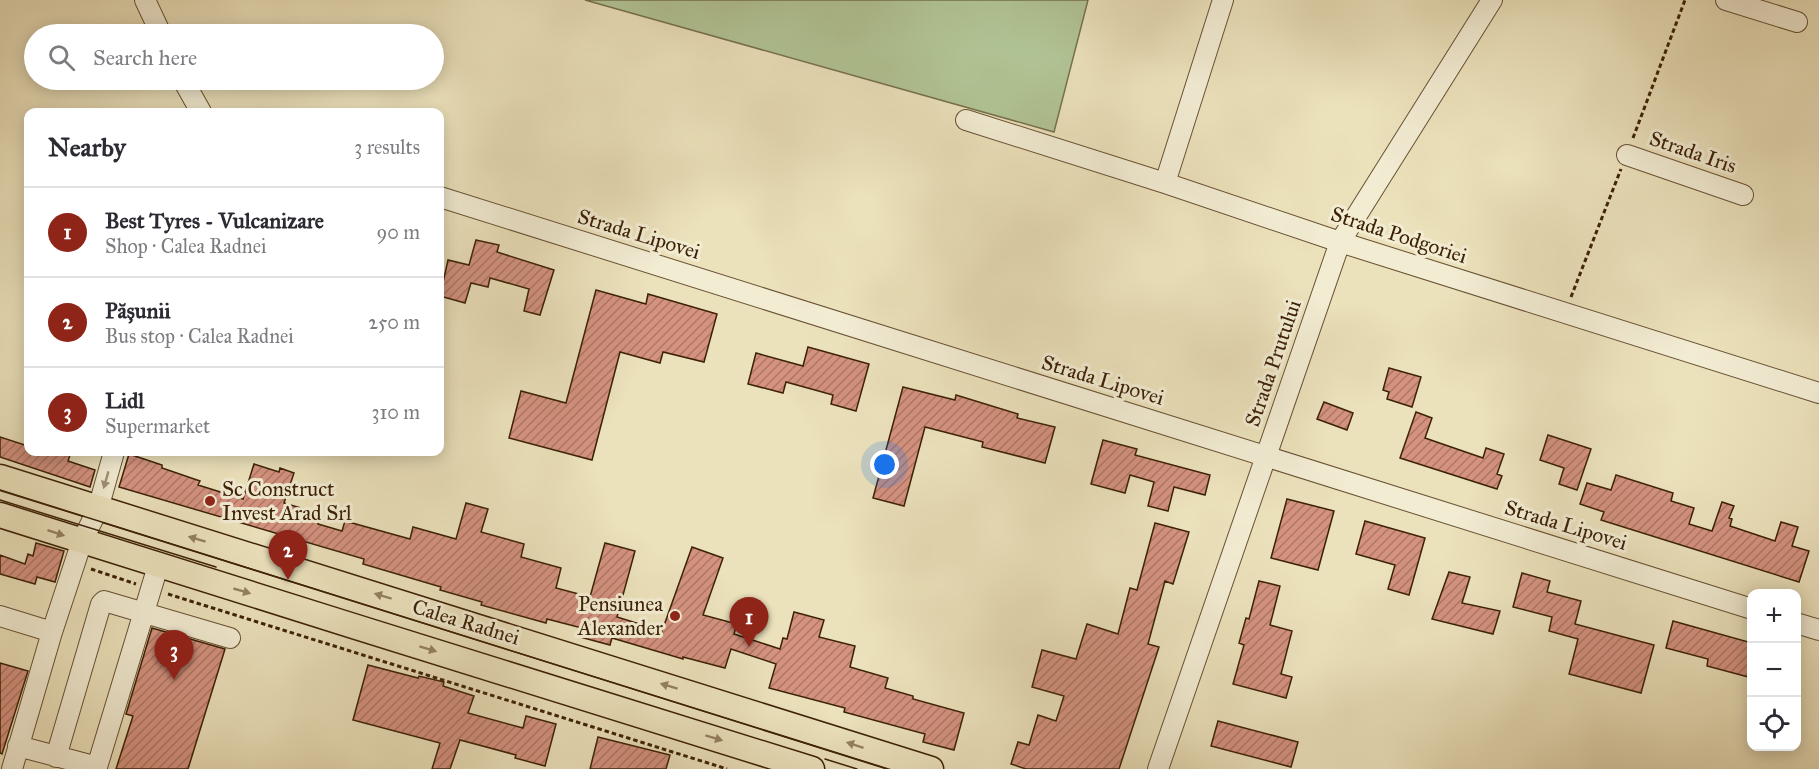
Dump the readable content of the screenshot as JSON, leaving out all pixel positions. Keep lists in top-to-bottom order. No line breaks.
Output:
{"streets":{"main road":["Calea Radnei"],"street":["Strada Iris","Strada Lipovei","Strada Podgoriei","Strada Prutului"]},"crossings":[["Strada Lipovei","Strada Prutului"],["Strada Podgoriei","Strada Prutului"]],"places":["Sc Construct Invest Arad Srl","Pensiunea Alexander"],"page":{"search":"Search here","heading":["Nearby","3 results"],"list":[{"mark":"1","name":"Best Tyres - Vulcanizare","note":"Shop · Calea Radnei","value":"90 m"},{"mark":"2","name":"Pășunii","note":"Bus stop · Calea Radnei","value":"250 m"},{"mark":"3","name":"Lidl","note":"Supermarket","value":"310 m"}],"pins":["2","1","3"],"map_buttons":["+","−"]}}
